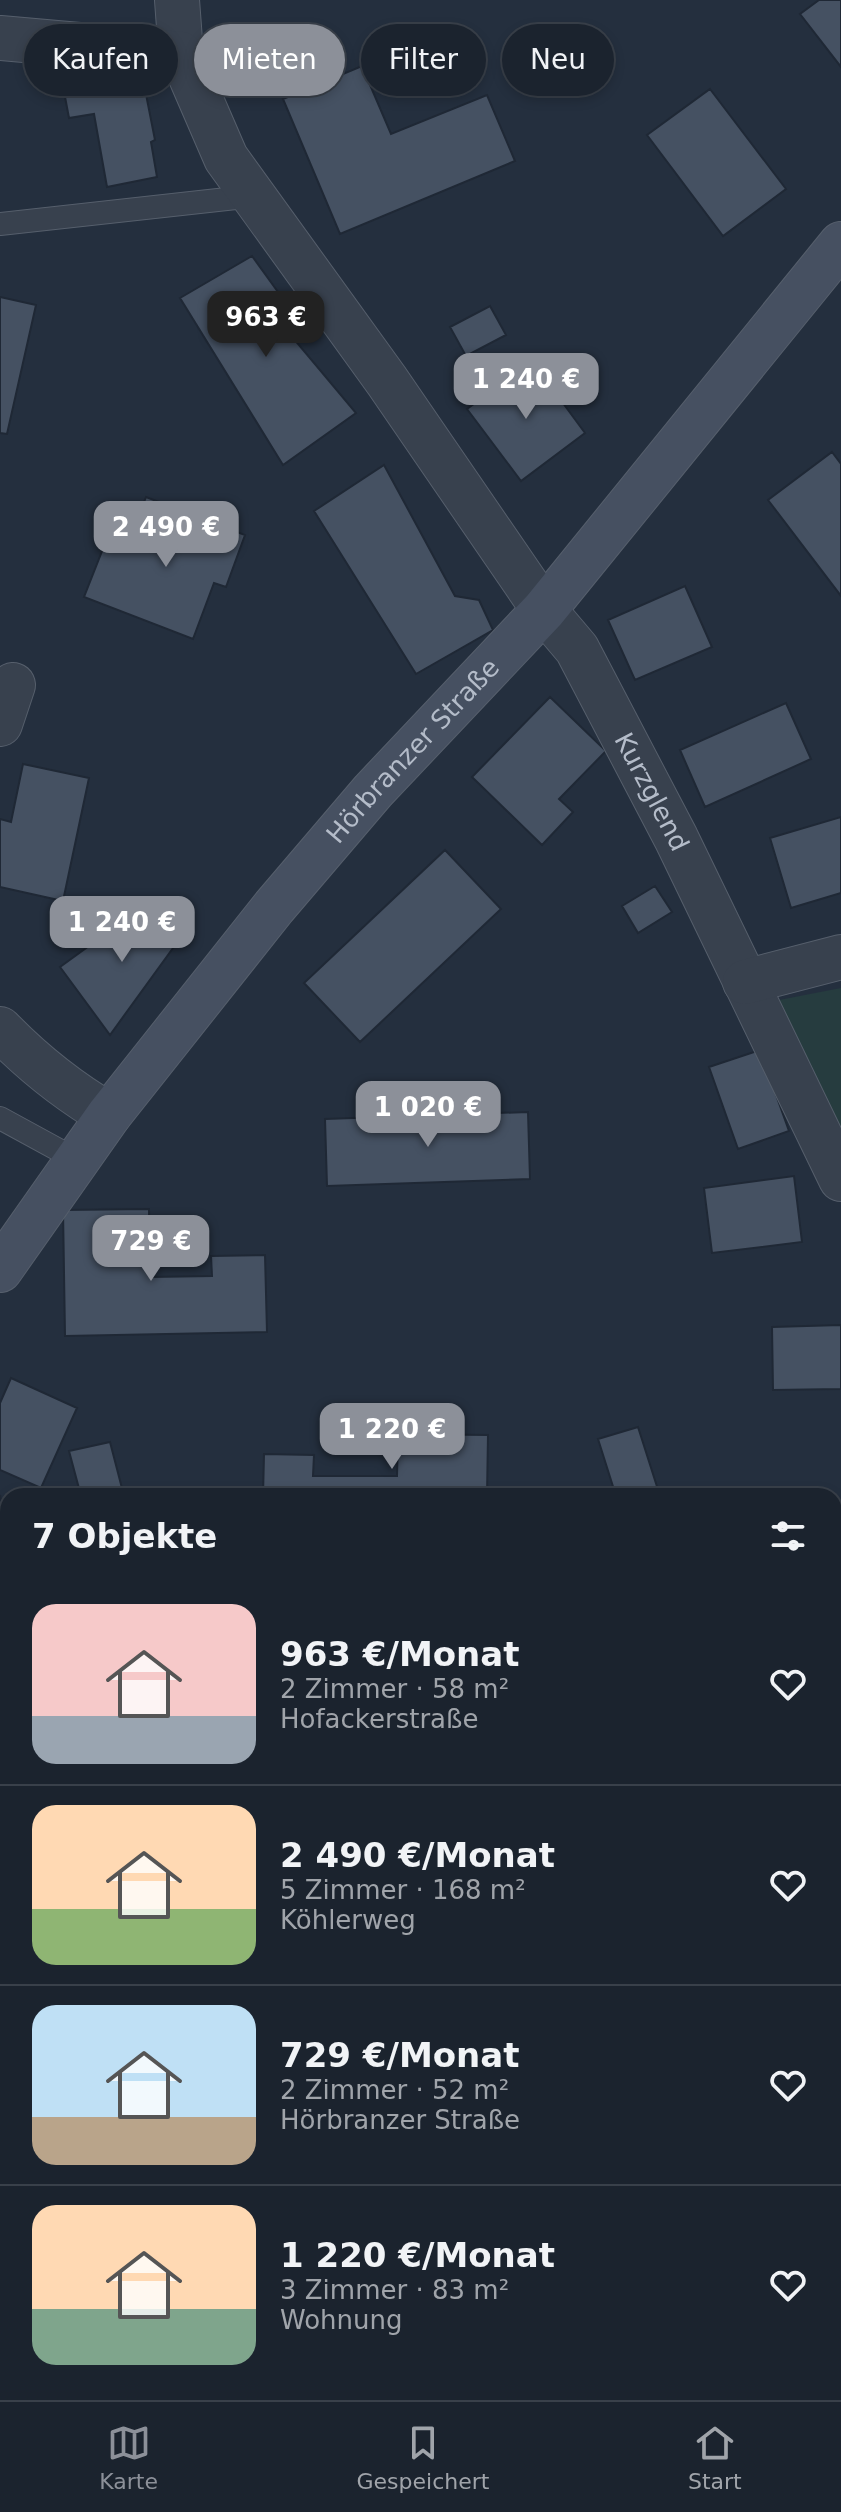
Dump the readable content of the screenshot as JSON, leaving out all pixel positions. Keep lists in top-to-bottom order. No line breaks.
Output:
{"streets":{"street":["Hörbranzer Straße","Kurzglend"]},"crossings":[["Hörbranzer Straße","Kurzglend"]],"page":{"chip":["Kaufen","Mieten","Filter","Neu"],"price":["963 €","1 240 €","2 490 €","1 240 €","1 020 €","729 €","1 220 €"],"heading":"7 Objekte","list":[{"name":"963 €/Monat","note":"2 Zimmer · 58 m² · Hofackerstraße"},{"name":"2 490 €/Monat","note":"5 Zimmer · 168 m² · Köhlerweg"},{"name":"729 €/Monat","note":"2 Zimmer · 52 m² · Hörbranzer Straße"},{"name":"1 220 €/Monat","note":"3 Zimmer · 83 m² · Wohnung"}],"tabs":["Karte","Gespeichert","Start"]}}
